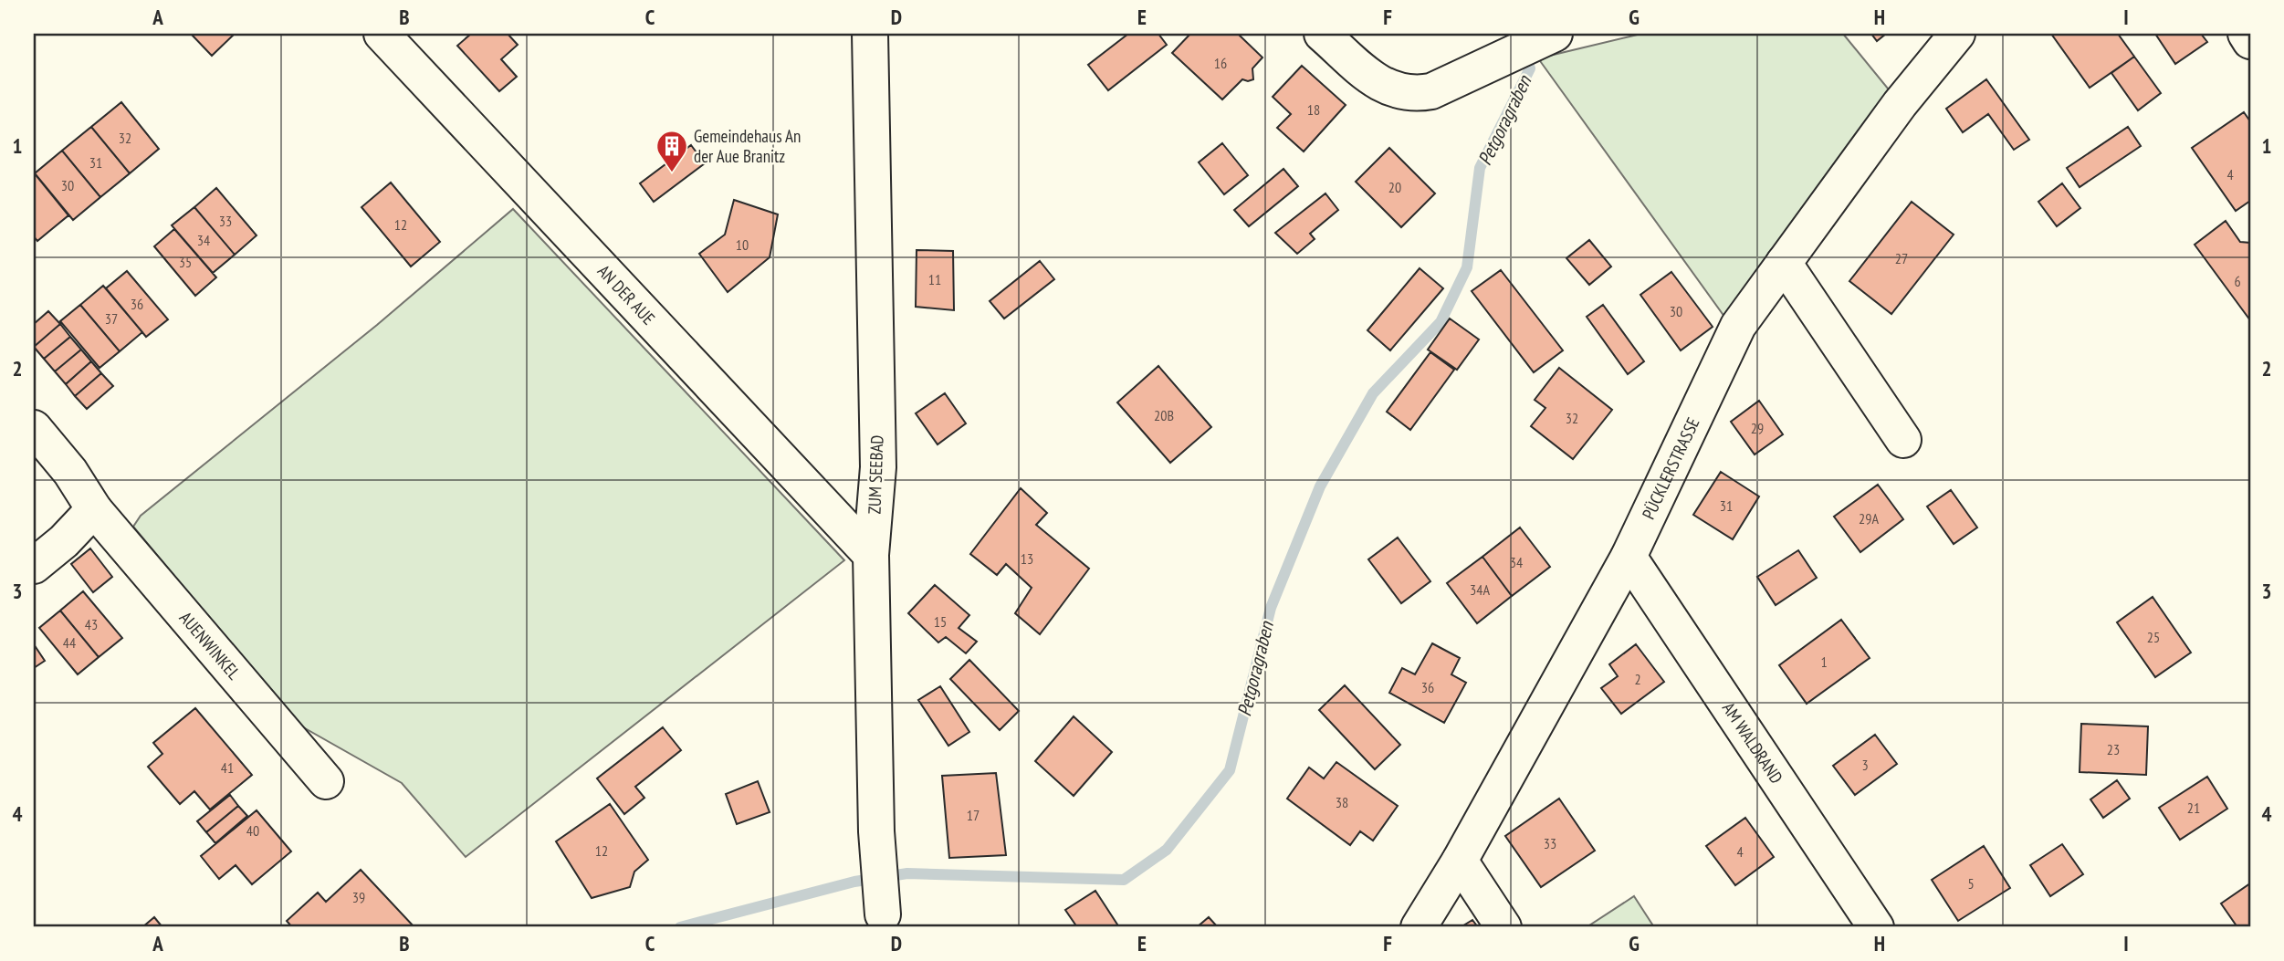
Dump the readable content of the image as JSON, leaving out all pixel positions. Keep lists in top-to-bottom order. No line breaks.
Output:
{"streets":{"street":["AN DER AUE","PÜCKLERSTRASSE","ZUM SEEBAD","AUENWINKEL","AM WALDRAND"]},"crossings":[["AN DER AUE","ZUM SEEBAD"],["PÜCKLERSTRASSE","AM WALDRAND"]],"water":["Petgoragraben"],"places":{"building":["Gemeindehaus An der Aue Branitz"]},"house_numbers":["16","18","32","31","4","30","20","33","12","34","10","27","35","11","6","36","30","37","20B","32","29","31","29A","13","34","34A","15","43","25","44","1","2","36","23","3","41","38","21","17","40","33","12","4","5","39"],"grid":{"columns":["A","B","C","D","E","F","G","H","I"],"rows":["1","2","3","4"]}}
